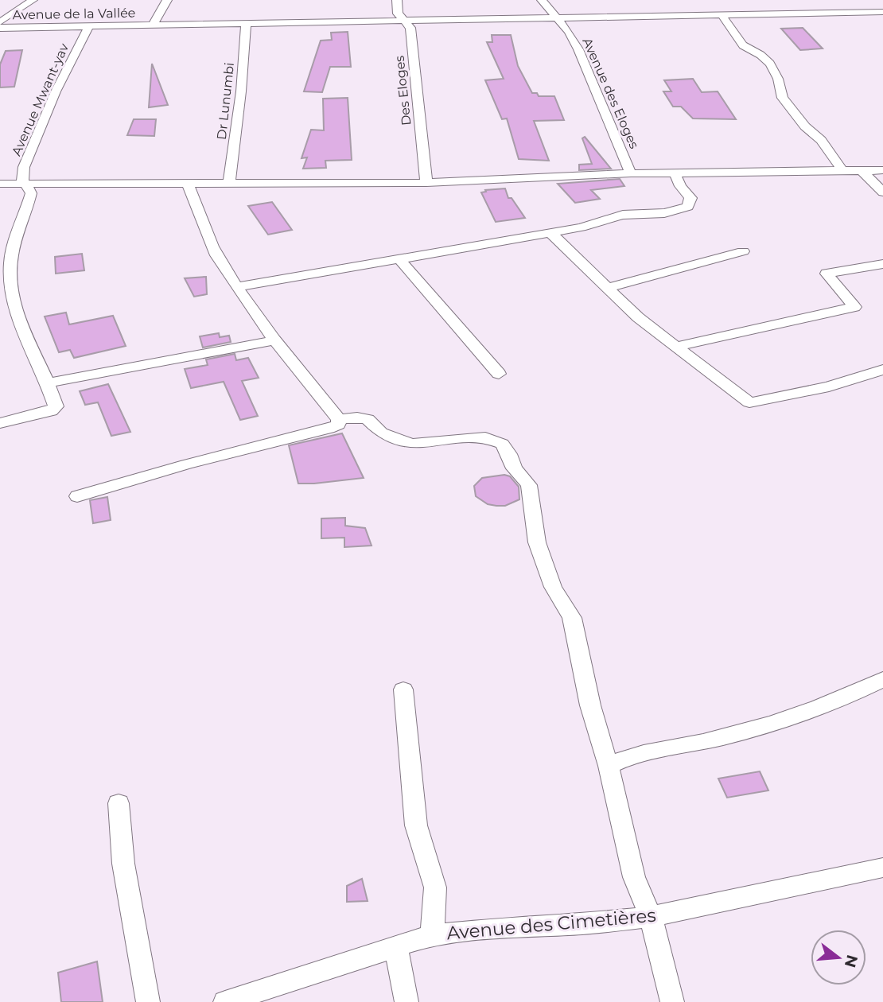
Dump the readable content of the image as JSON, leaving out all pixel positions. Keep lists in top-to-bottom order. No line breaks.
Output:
{"streets":{"street":["Avenue de la Vallée","Des Eloges","Avenue des Eloges","Avenue Mwant-yav","Dr Lunumbi","Avenue des Cimetières"]},"crossings":[["Avenue de la Vallée","Des Eloges"],["Avenue de la Vallée","Avenue des Eloges"],["Avenue de la Vallée","Avenue Mwant-yav"],["Avenue de la Vallée","Dr Lunumbi"]],"north":"right"}
